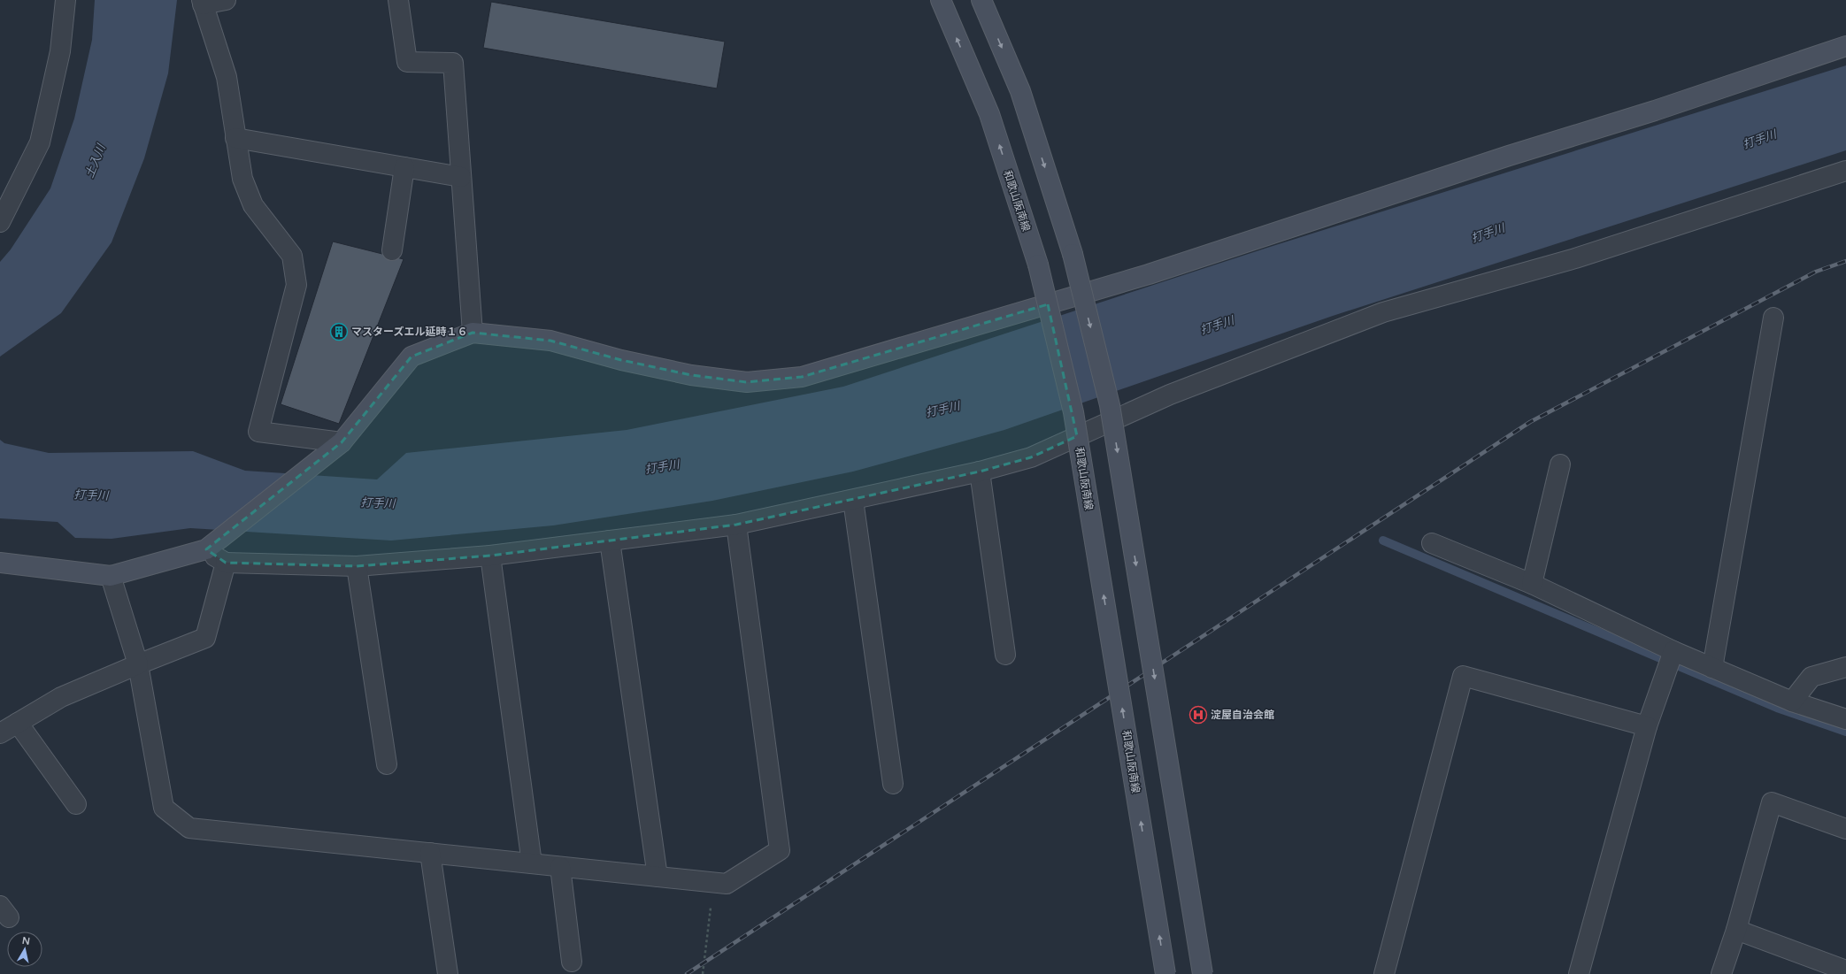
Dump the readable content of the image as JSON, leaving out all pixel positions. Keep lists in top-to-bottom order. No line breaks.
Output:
{"streets":{"main road":["和歌山阪南線"]},"water":["打手川","土入川"],"places":{"building":["マスターズエル延時１６"],"hospital":["淀屋自治会館"]},"north":"top"}
